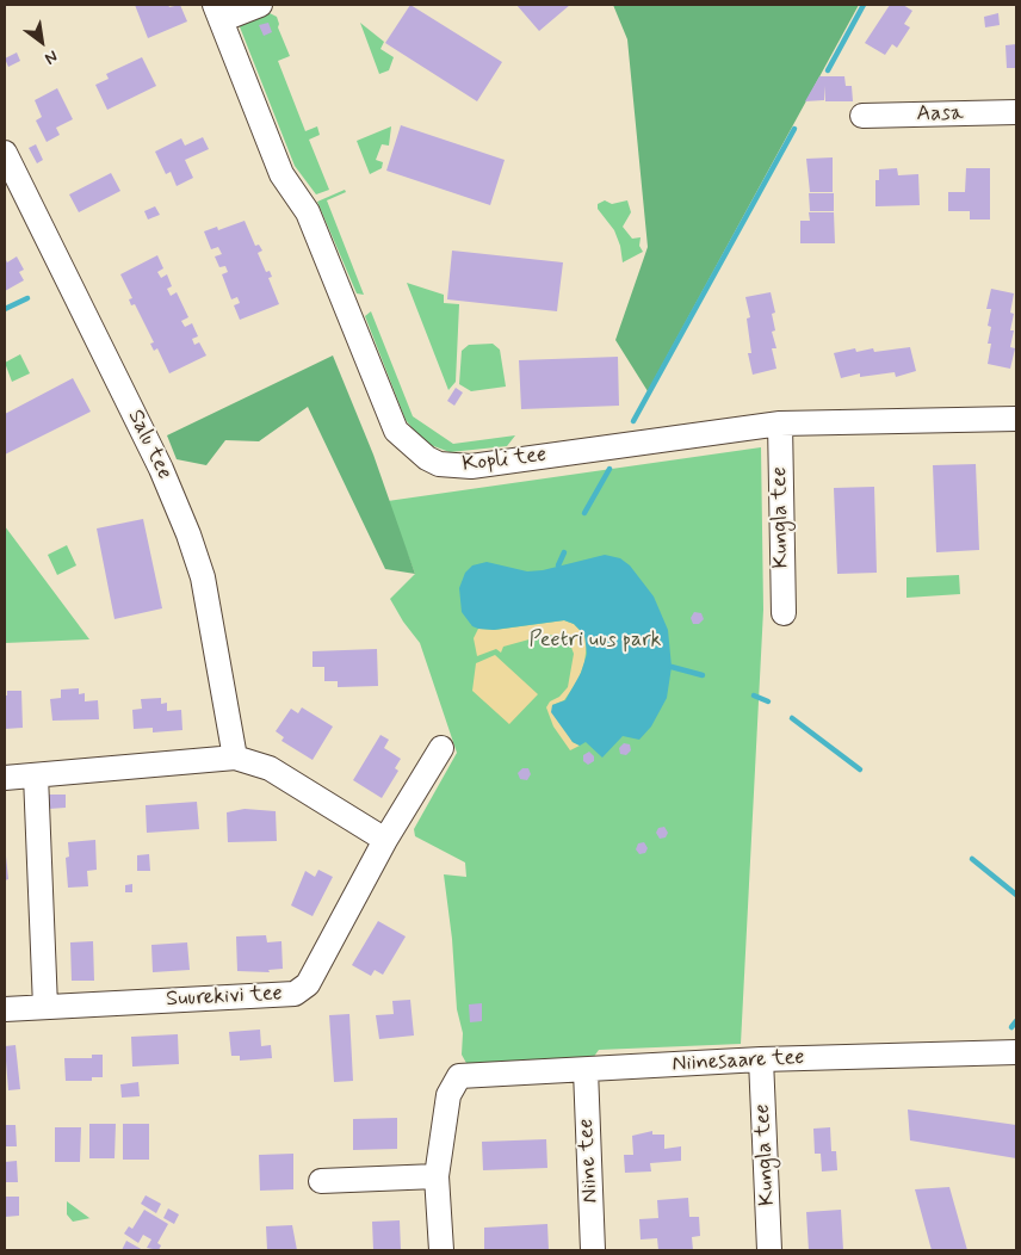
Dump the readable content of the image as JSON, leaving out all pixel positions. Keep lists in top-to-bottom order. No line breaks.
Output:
{"streets":{"street":["Aasa","Salu tee","Kopli tee","Kungla tee","Suurekivi tee","Niinesaare tee","Niine tee"]},"crossings":[["Kopli tee","Kungla tee"],["Kungla tee","Niinesaare tee"],["Niinesaare tee","Niine tee"]],"parks":["Peetri uus park"],"north":"bottom right"}
